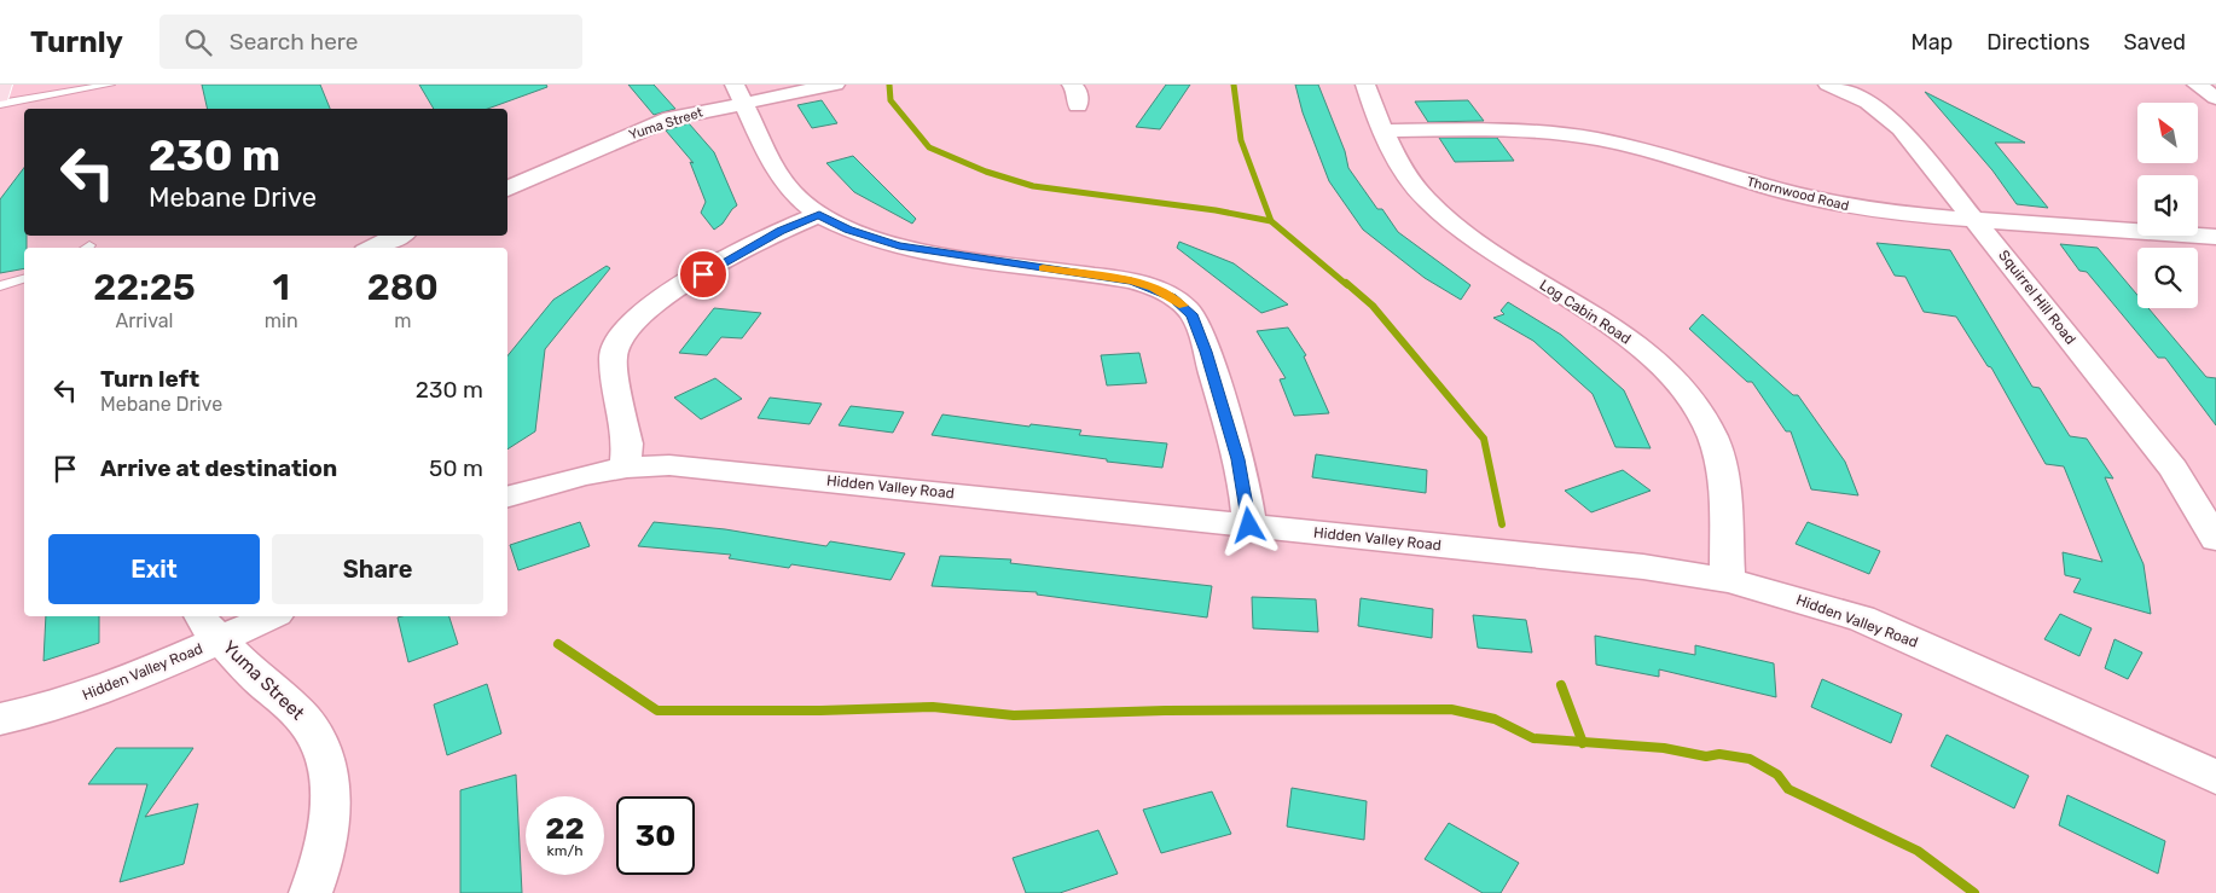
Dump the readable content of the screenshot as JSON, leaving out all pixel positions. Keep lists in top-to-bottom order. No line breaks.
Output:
{"streets":{"street":["Yuma Street","Thornwood Road","Squirrel Hill Road","Log Cabin Road","Hidden Valley Road"]},"crossings":[["Yuma Street","Hidden Valley Road"],["Thornwood Road","Squirrel Hill Road"],["Thornwood Road","Log Cabin Road"],["Log Cabin Road","Hidden Valley Road"]],"north":"top left","page":{"header":"Turnly","search":"Search here","nav":["Map","Directions","Saved"],"turn":["230 m","Mebane Drive"],"eta":["22:25","Arrival","1","min","280","m"],"list":[{"name":"Turn left","note":"Mebane Drive","value":"230 m"},{"name":"Arrive at destination","value":"50 m"}],"buttons":["Exit","Share"],"speed":"22 km/h","limit":"30"}}
